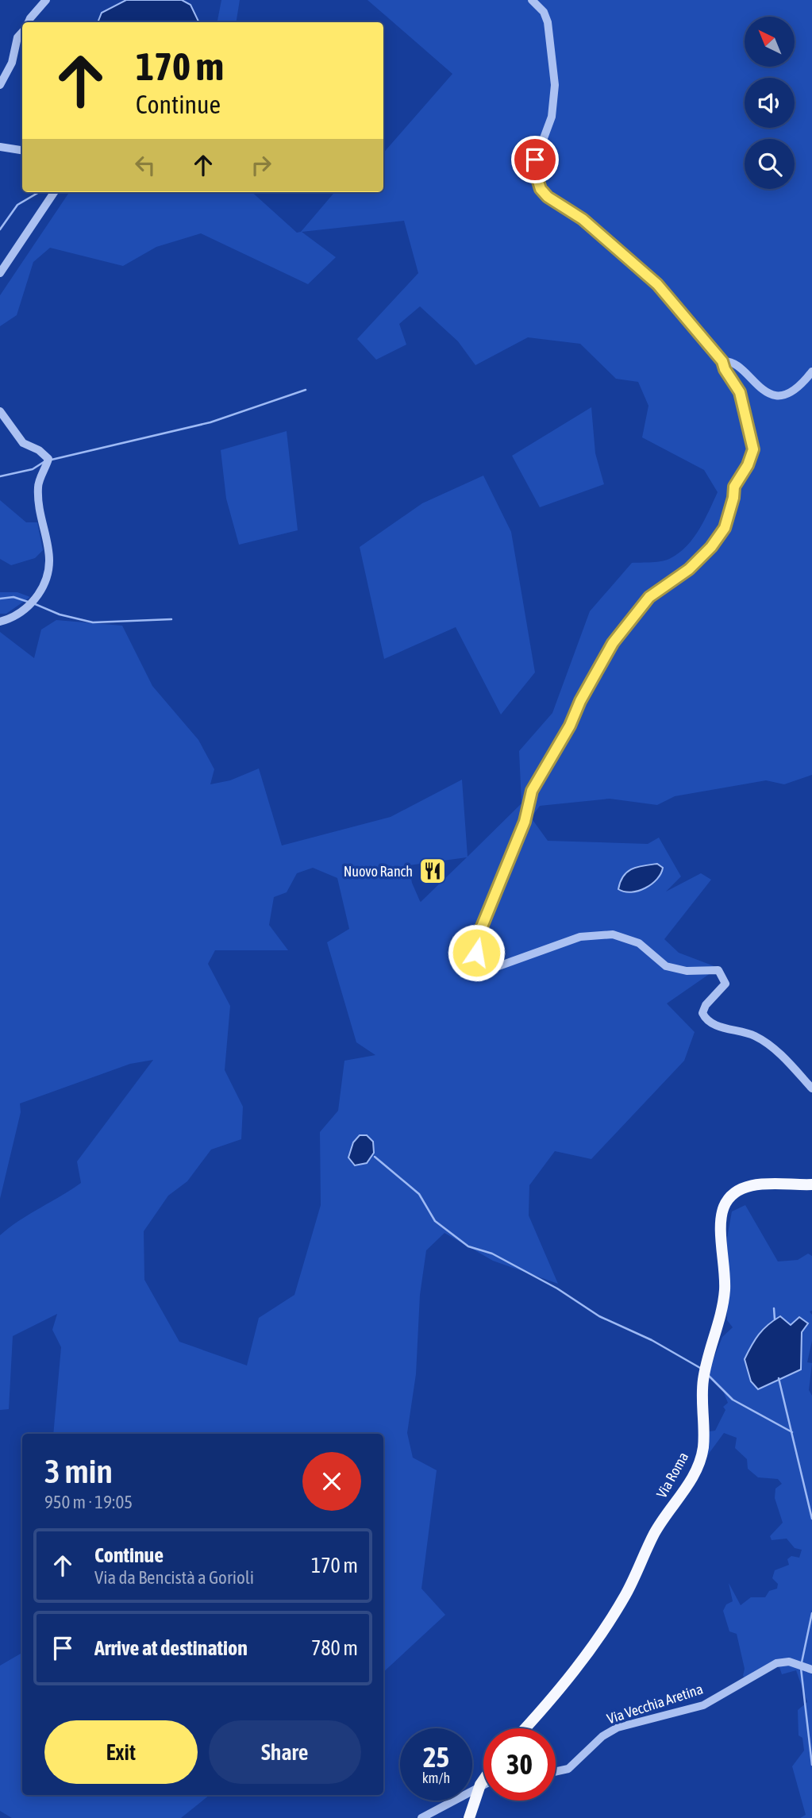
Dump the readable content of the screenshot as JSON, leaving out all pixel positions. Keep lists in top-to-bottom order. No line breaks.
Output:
{"streets":{"main road":["Via Roma"],"street":["Via Vecchia Aretina"]},"places":{"restaurant":["Nuovo Ranch"]},"north":"top left","page":{"turn":["170 m","Continue"],"heading":["3 min","950 m · 19:05"],"list":[{"name":"Continue","note":"Via da Bencistà a Gorioli","value":"170 m"},{"name":"Arrive at destination","value":"780 m"}],"buttons":["Exit","Share"],"speed":"25 km/h","limit":"30"}}
